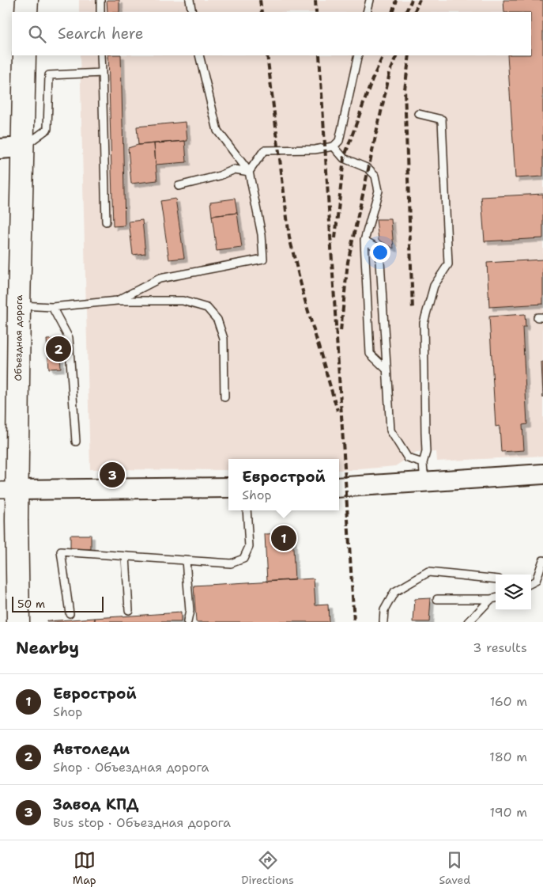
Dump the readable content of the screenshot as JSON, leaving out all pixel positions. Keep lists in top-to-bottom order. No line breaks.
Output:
{"streets":{"main road":["Объездная дорога"]},"scale_bar":"50 m","page":{"search":"Search here","pins":["2","3","1"],"popup":["Еврострой","Shop"],"scale":"50 m","heading":["Nearby","3 results"],"list":[{"mark":"1","name":"Еврострой","note":"Shop","value":"160 m"},{"mark":"2","name":"Автоледи","note":"Shop · Объездная дорога","value":"180 m"},{"mark":"3","name":"Завод КПД","note":"Bus stop · Объездная дорога","value":"190 m"}],"nav":["Map","Directions","Saved"]}}
